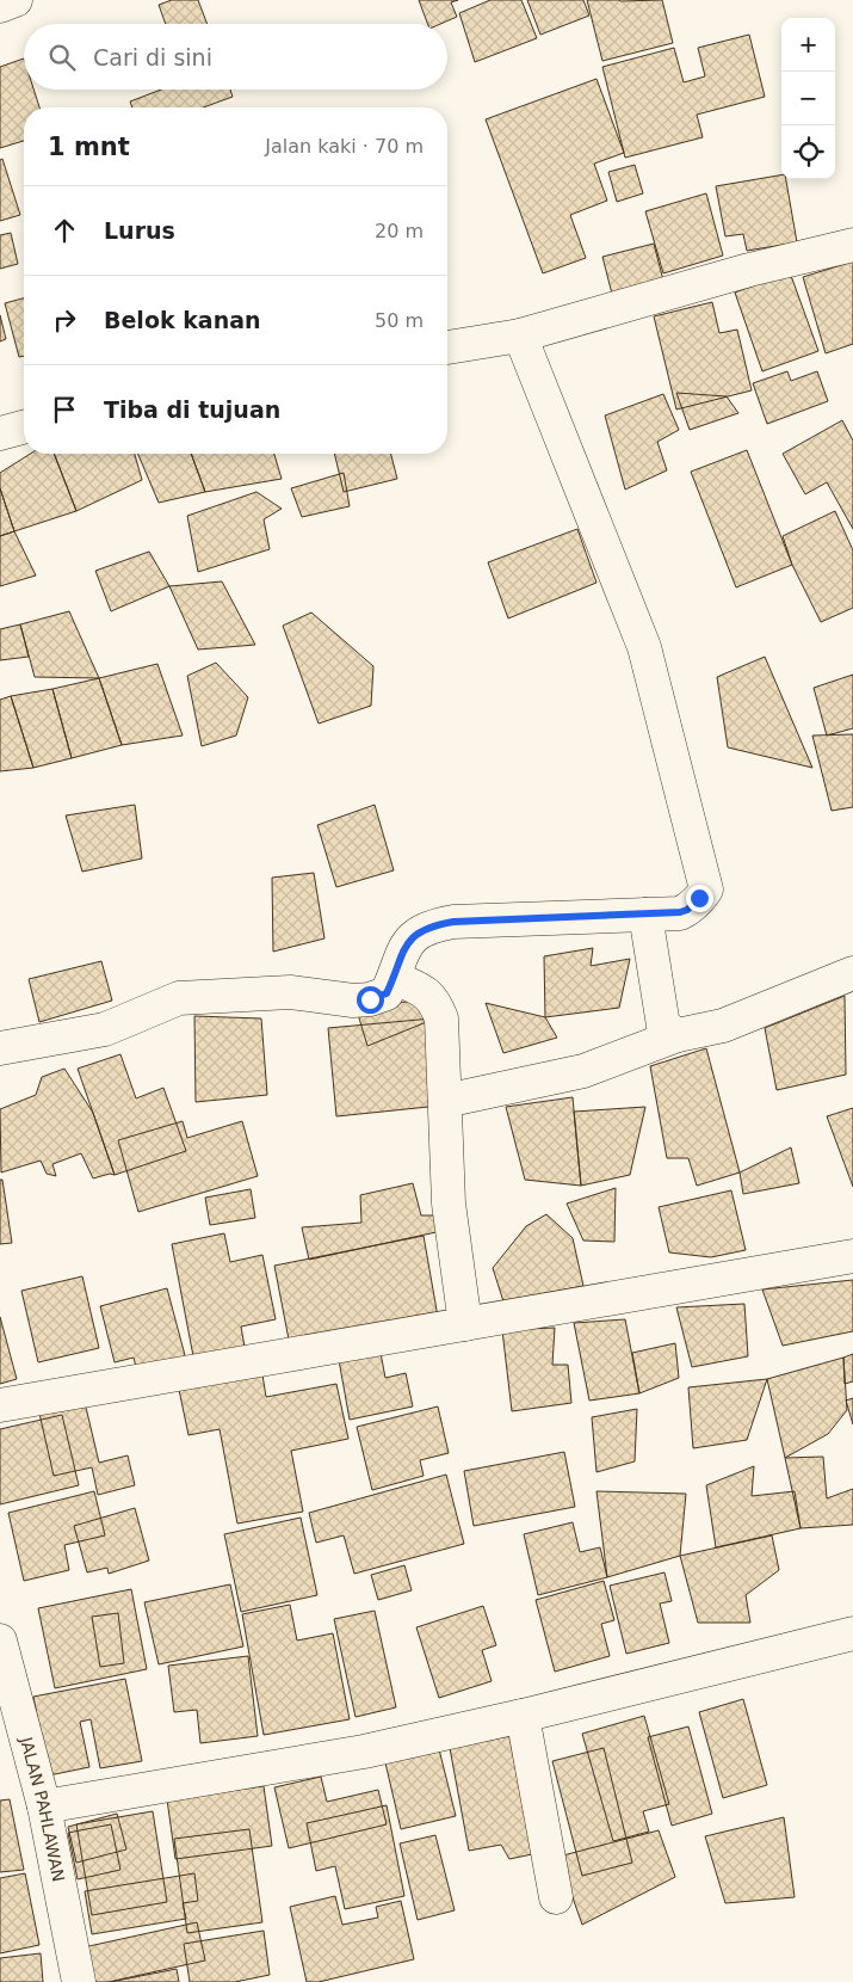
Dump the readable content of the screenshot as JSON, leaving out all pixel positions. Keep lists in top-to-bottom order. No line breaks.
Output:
{"streets":{"street":["JALAN PAHLAWAN"]},"page":{"map_buttons":["+","−"],"search":"Cari di sini","heading":["1 mnt","Jalan kaki · 70 m"],"list":[["Lurus","20 m"],["Belok kanan","50 m"],"Tiba di tujuan"]}}
